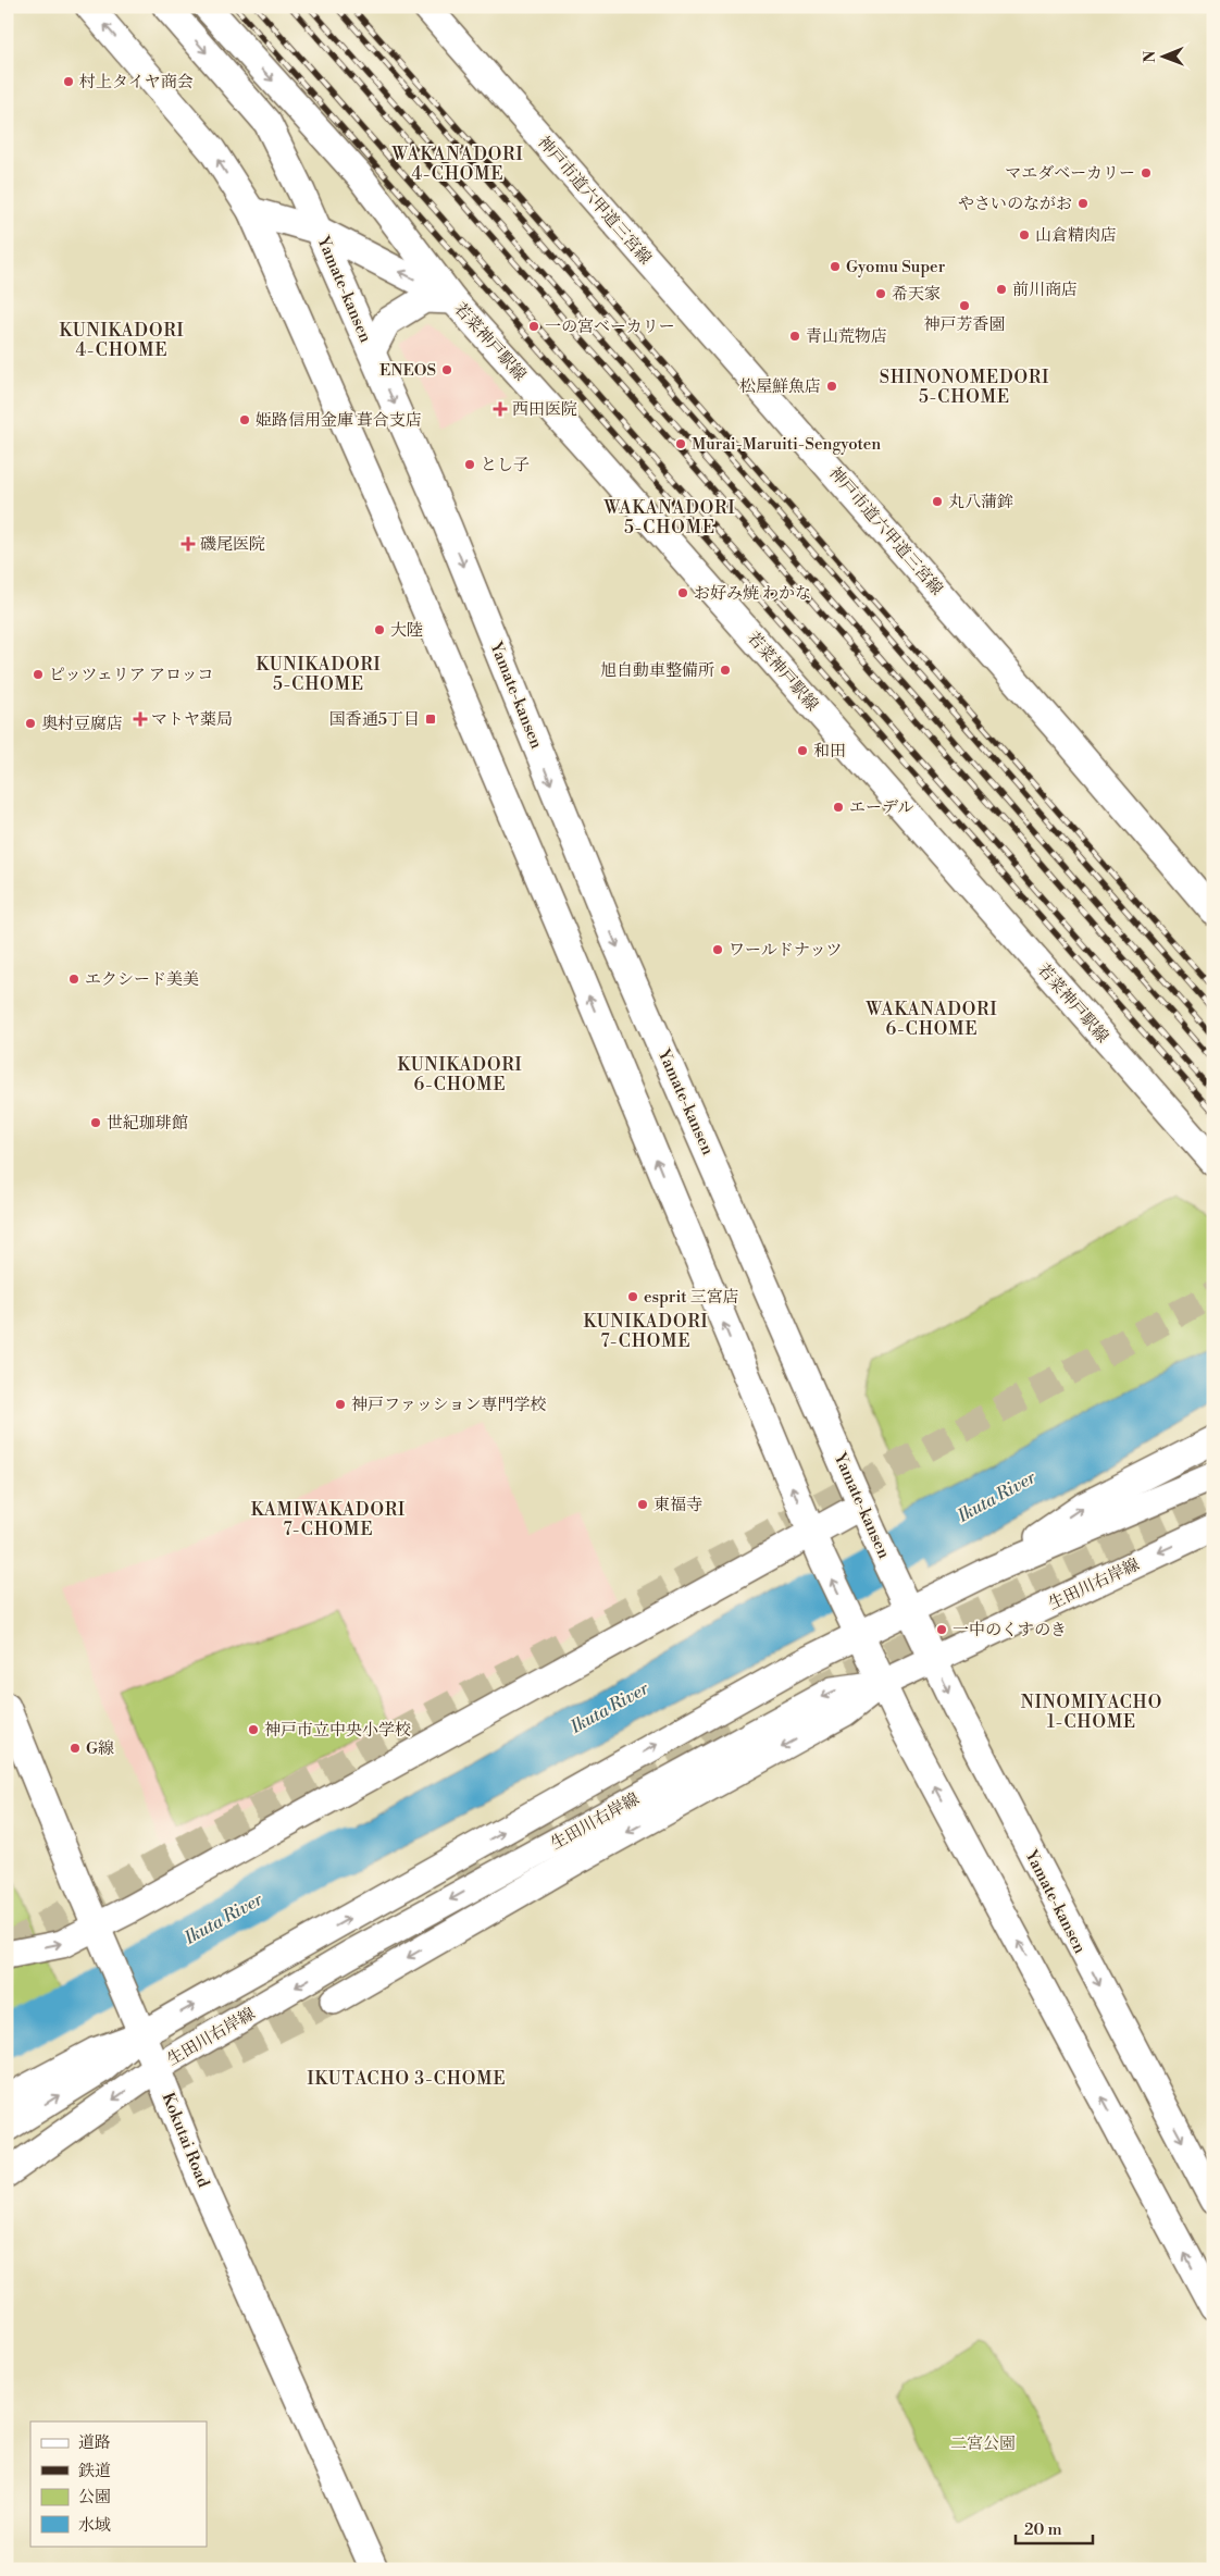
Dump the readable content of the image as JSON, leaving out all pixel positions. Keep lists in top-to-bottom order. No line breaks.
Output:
{"streets":{"street":["神戸市道六甲道三宮線","Yamate-kansen","若菜神戸駅線","生田川右岸線","Kokutai Road"]},"crossings":[["Yamate-kansen","生田川右岸線"],["生田川右岸線","Kokutai Road"]],"districts":["WAKANADORI 4-CHOME","KUNIKADORI 4-CHOME","SHINONOMEDORI 5-CHOME","WAKANADORI 5-CHOME","KUNIKADORI 5-CHOME","WAKANADORI 6-CHOME","KUNIKADORI 6-CHOME","KUNIKADORI 7-CHOME","KAMIWAKADORI 7-CHOME","NINOMIYACHO 1-CHOME","IKUTACHO 3-CHOME"],"water":["Ikuta River"],"parks":["二宮公園"],"places":{"other":["村上タイヤ商会","マエダベーカリー","やさいのながお","山倉精肉店","Gyomu Super","前川商店","希天家","神戸芳香園","一の宮ベーカリー","青山荒物店","ENEOS","松屋鮮魚店","姫路信用金庫 葺合支店","Murai-Maruiti-Sengyoten","とし子","丸八蒲鉾","お好み焼 わかな","大陸","旭自動車整備所","ピッツェリア アロッコ","奥村豆腐店","和田","エーデル","ワールドナッツ","エクシード美美","世紀珈琲館","esprit 三宮店","神戸ファッション専門学校","東福寺","一中のくすのき","神戸市立中央小学校","G線"],"health":["西田医院","磯尾医院","マトヤ薬局"],"transit":["国香通5丁目"]},"legend":["道路","鉄道","公園","水域"],"scale_bar":"20 m","north":"left"}
